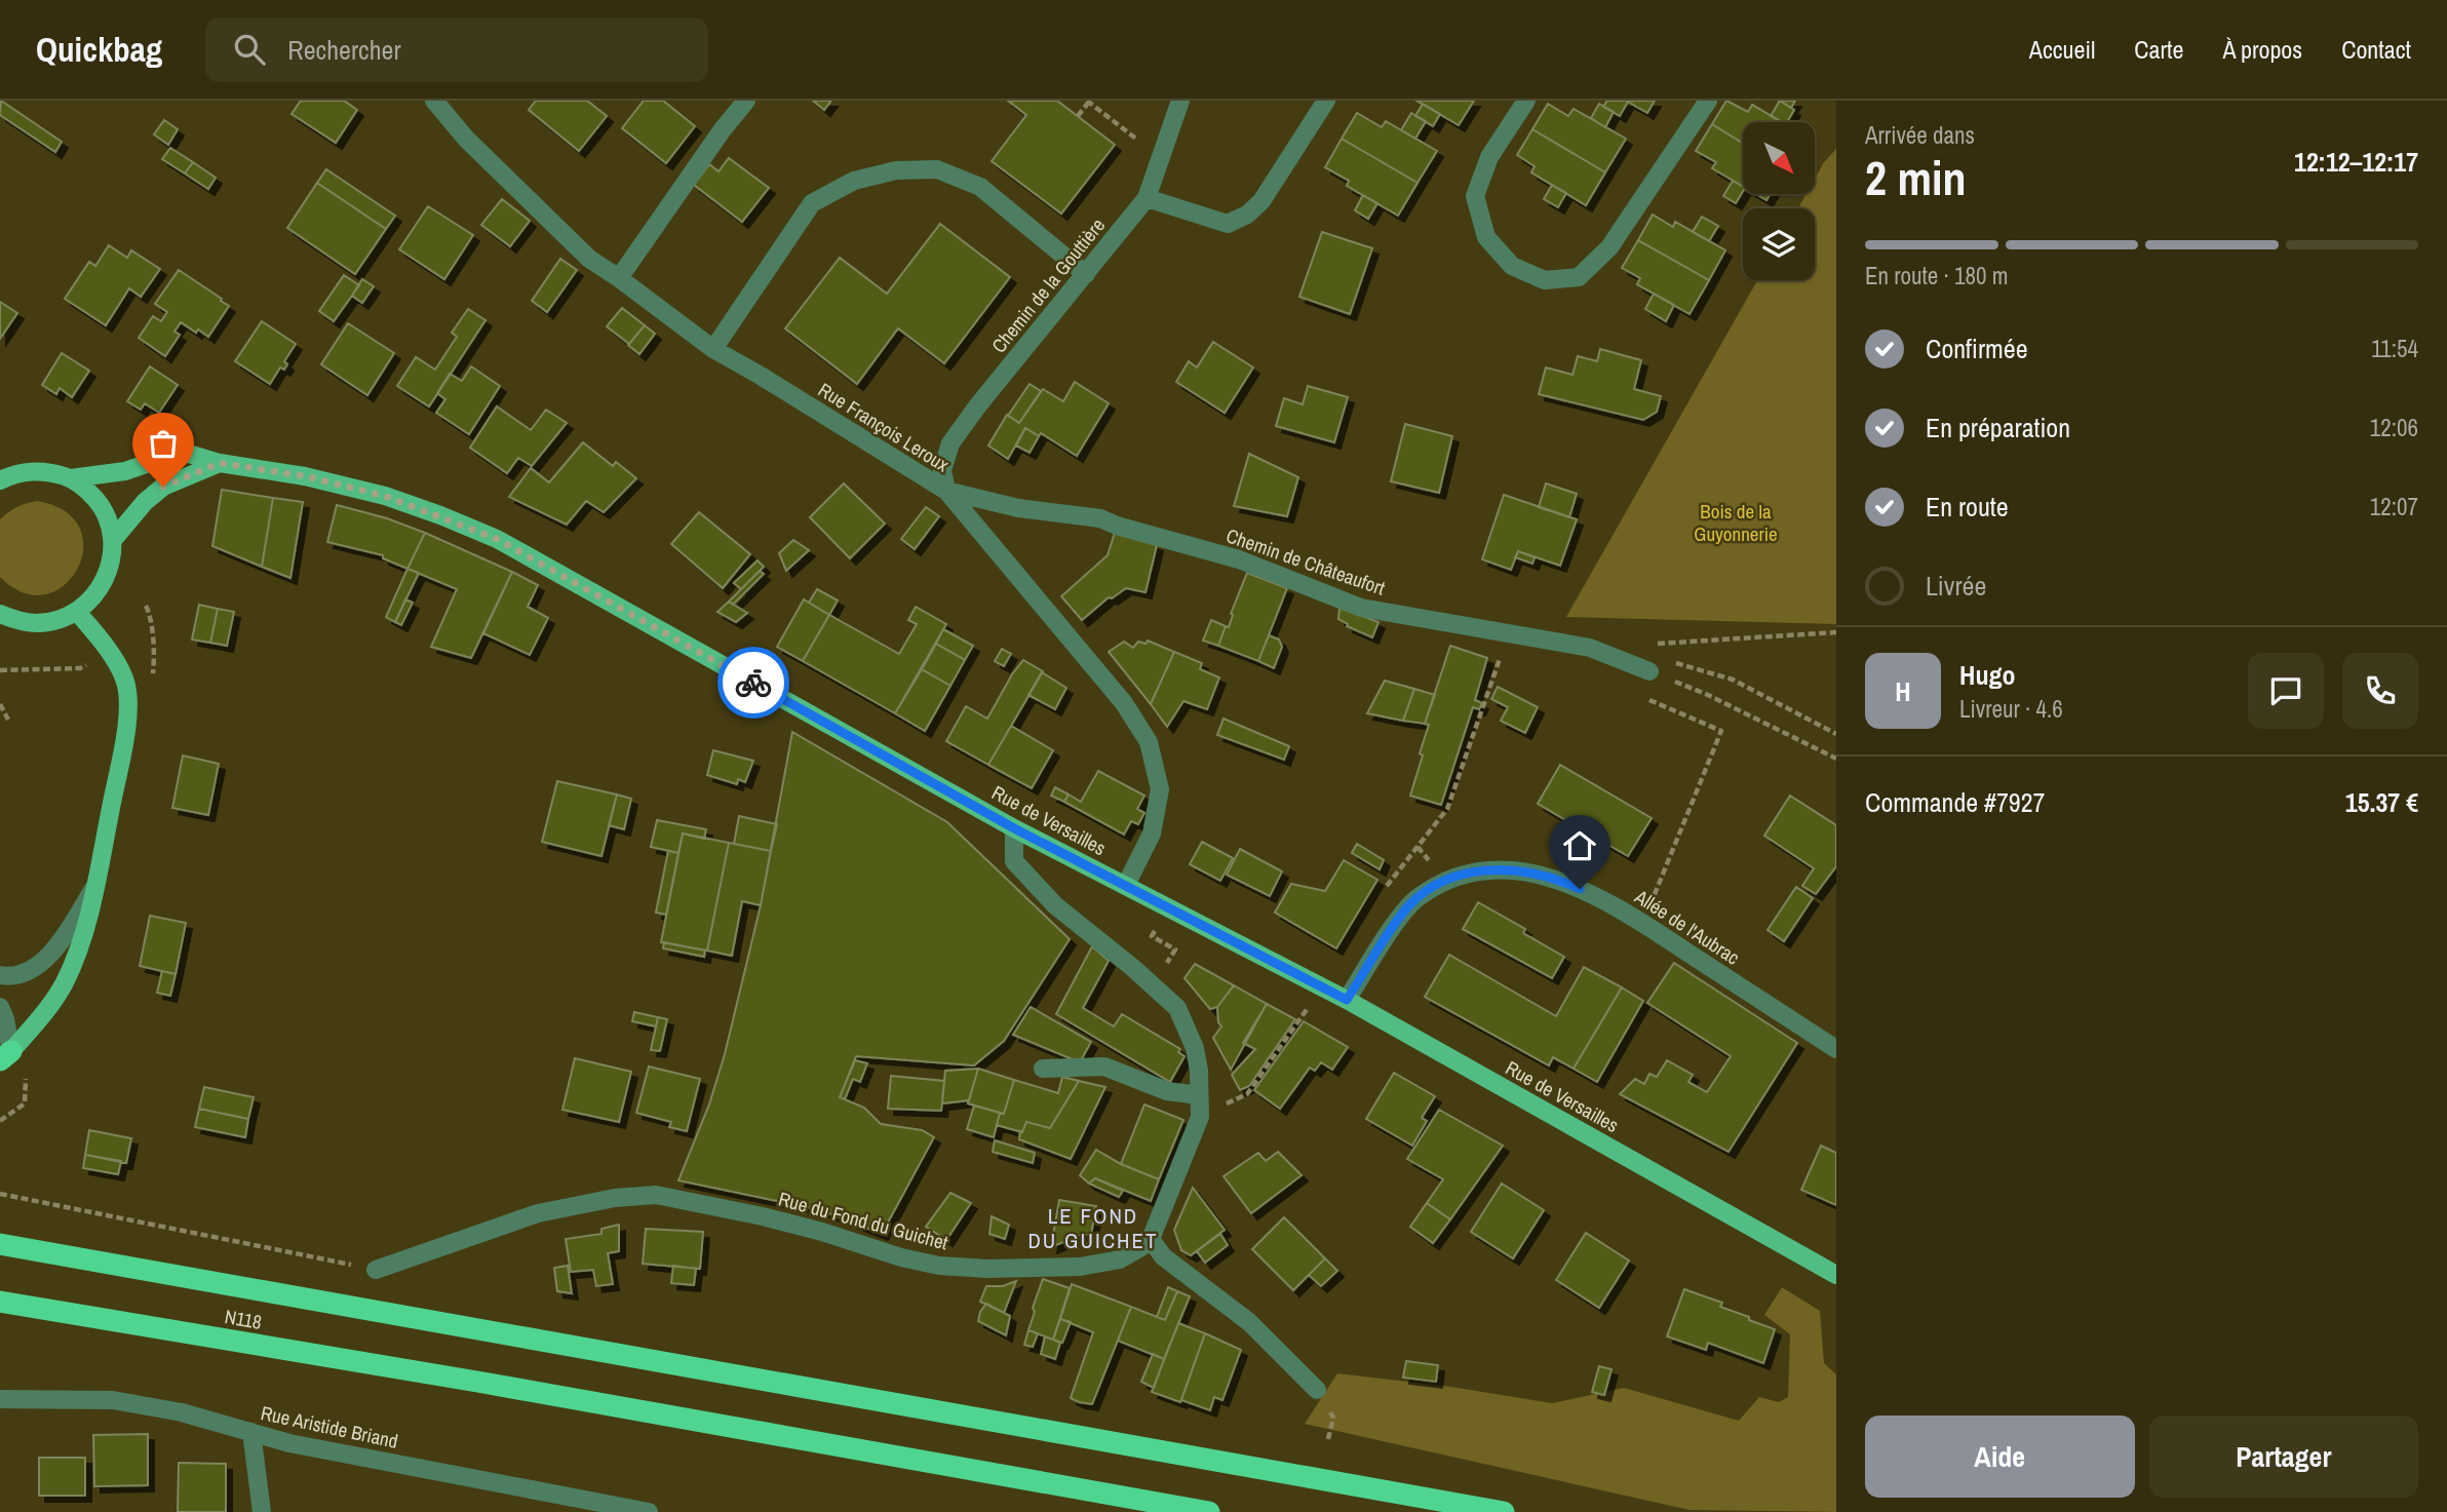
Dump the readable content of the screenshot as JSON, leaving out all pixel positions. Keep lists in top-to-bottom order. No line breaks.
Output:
{"streets":{"highway":["N118"],"main road":["Rue de Versailles"],"street":["Chemin de la Gouttière","Rue François Leroux","Chemin de Châteaufort","Allée de l'Aubrac","Rue du Fond du Guichet","Rue Aristide Briand"]},"crossings":[["Chemin de la Gouttière","Rue François Leroux"],["Chemin de la Gouttière","Chemin de Châteaufort"],["Rue François Leroux","Chemin de Châteaufort"],["Rue François Leroux","Rue de Versailles"],["Rue de Versailles","Allée de l'Aubrac"]],"districts":["LE FOND DU GUICHET"],"parks":["Bois de la Guyonnerie"],"north":"bottom right","page":{"header":"Quickbag","search":"Rechercher","nav":["Accueil","Carte","À propos","Contact"],"heading":["2 min","Arrivée dans","12:12–12:17"],"panel":["Hugo","Livreur · 4.6","Commande #7927","15.37 €"],"bar":"En route · 180 m","list":[["Confirmée","11:54"],["En préparation","12:06"],["En route","12:07"],"Livrée"],"round":"H","buttons":["Aide","Partager"]}}
